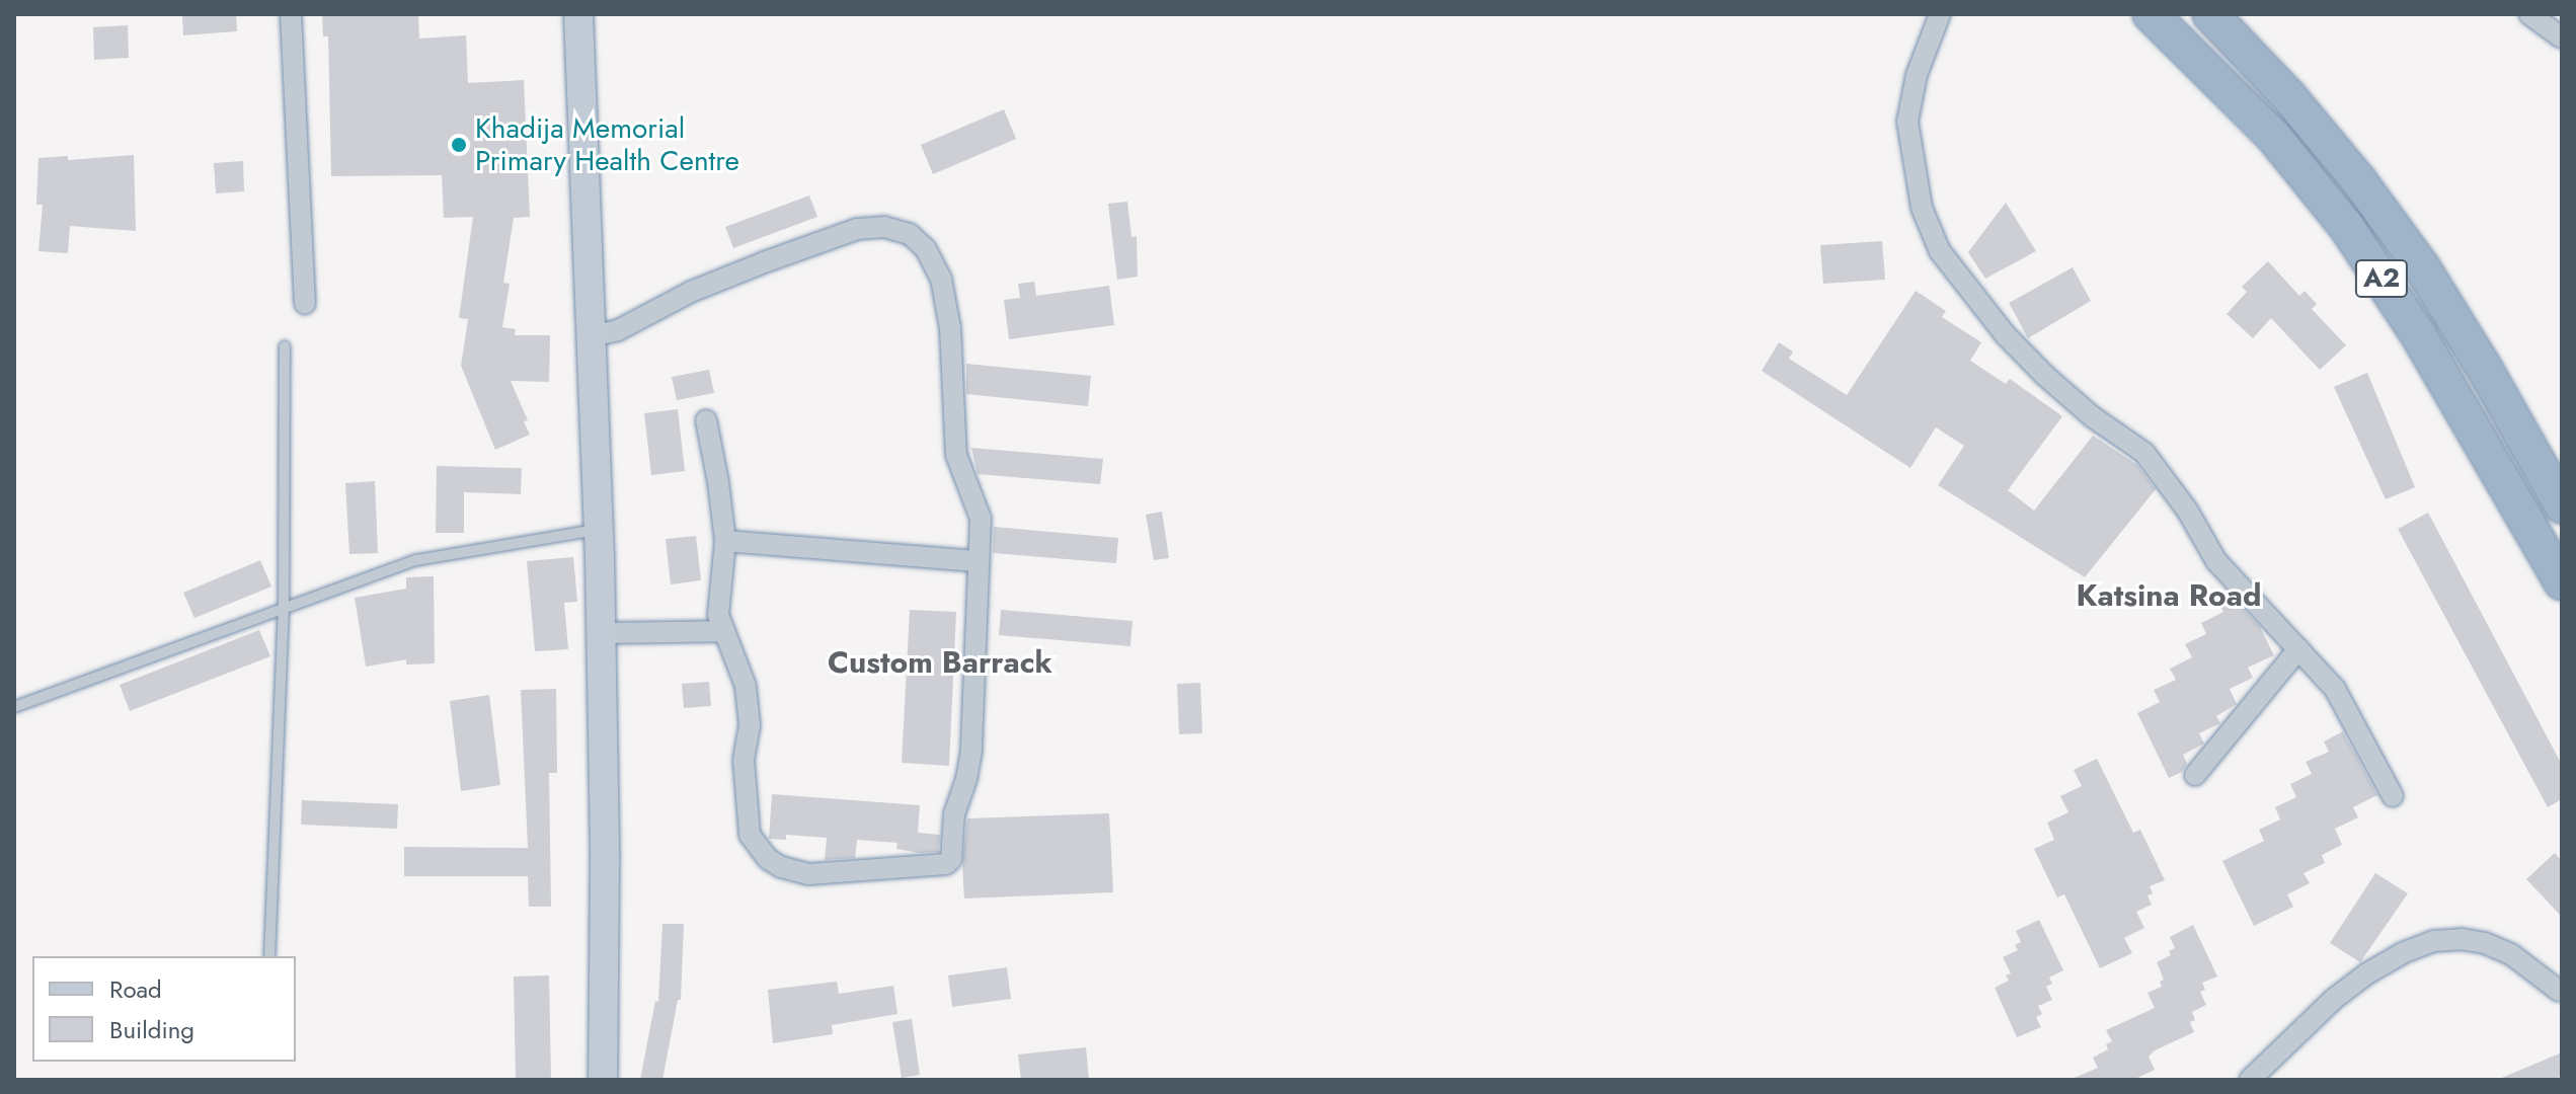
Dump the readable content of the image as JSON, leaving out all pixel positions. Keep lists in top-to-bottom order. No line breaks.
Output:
{"streets":{"highway":["A2"]},"districts":["Katsina Road","Custom Barrack"],"places":["Khadija Memorial Primary Health Centre"],"legend":["Road","Building"]}
